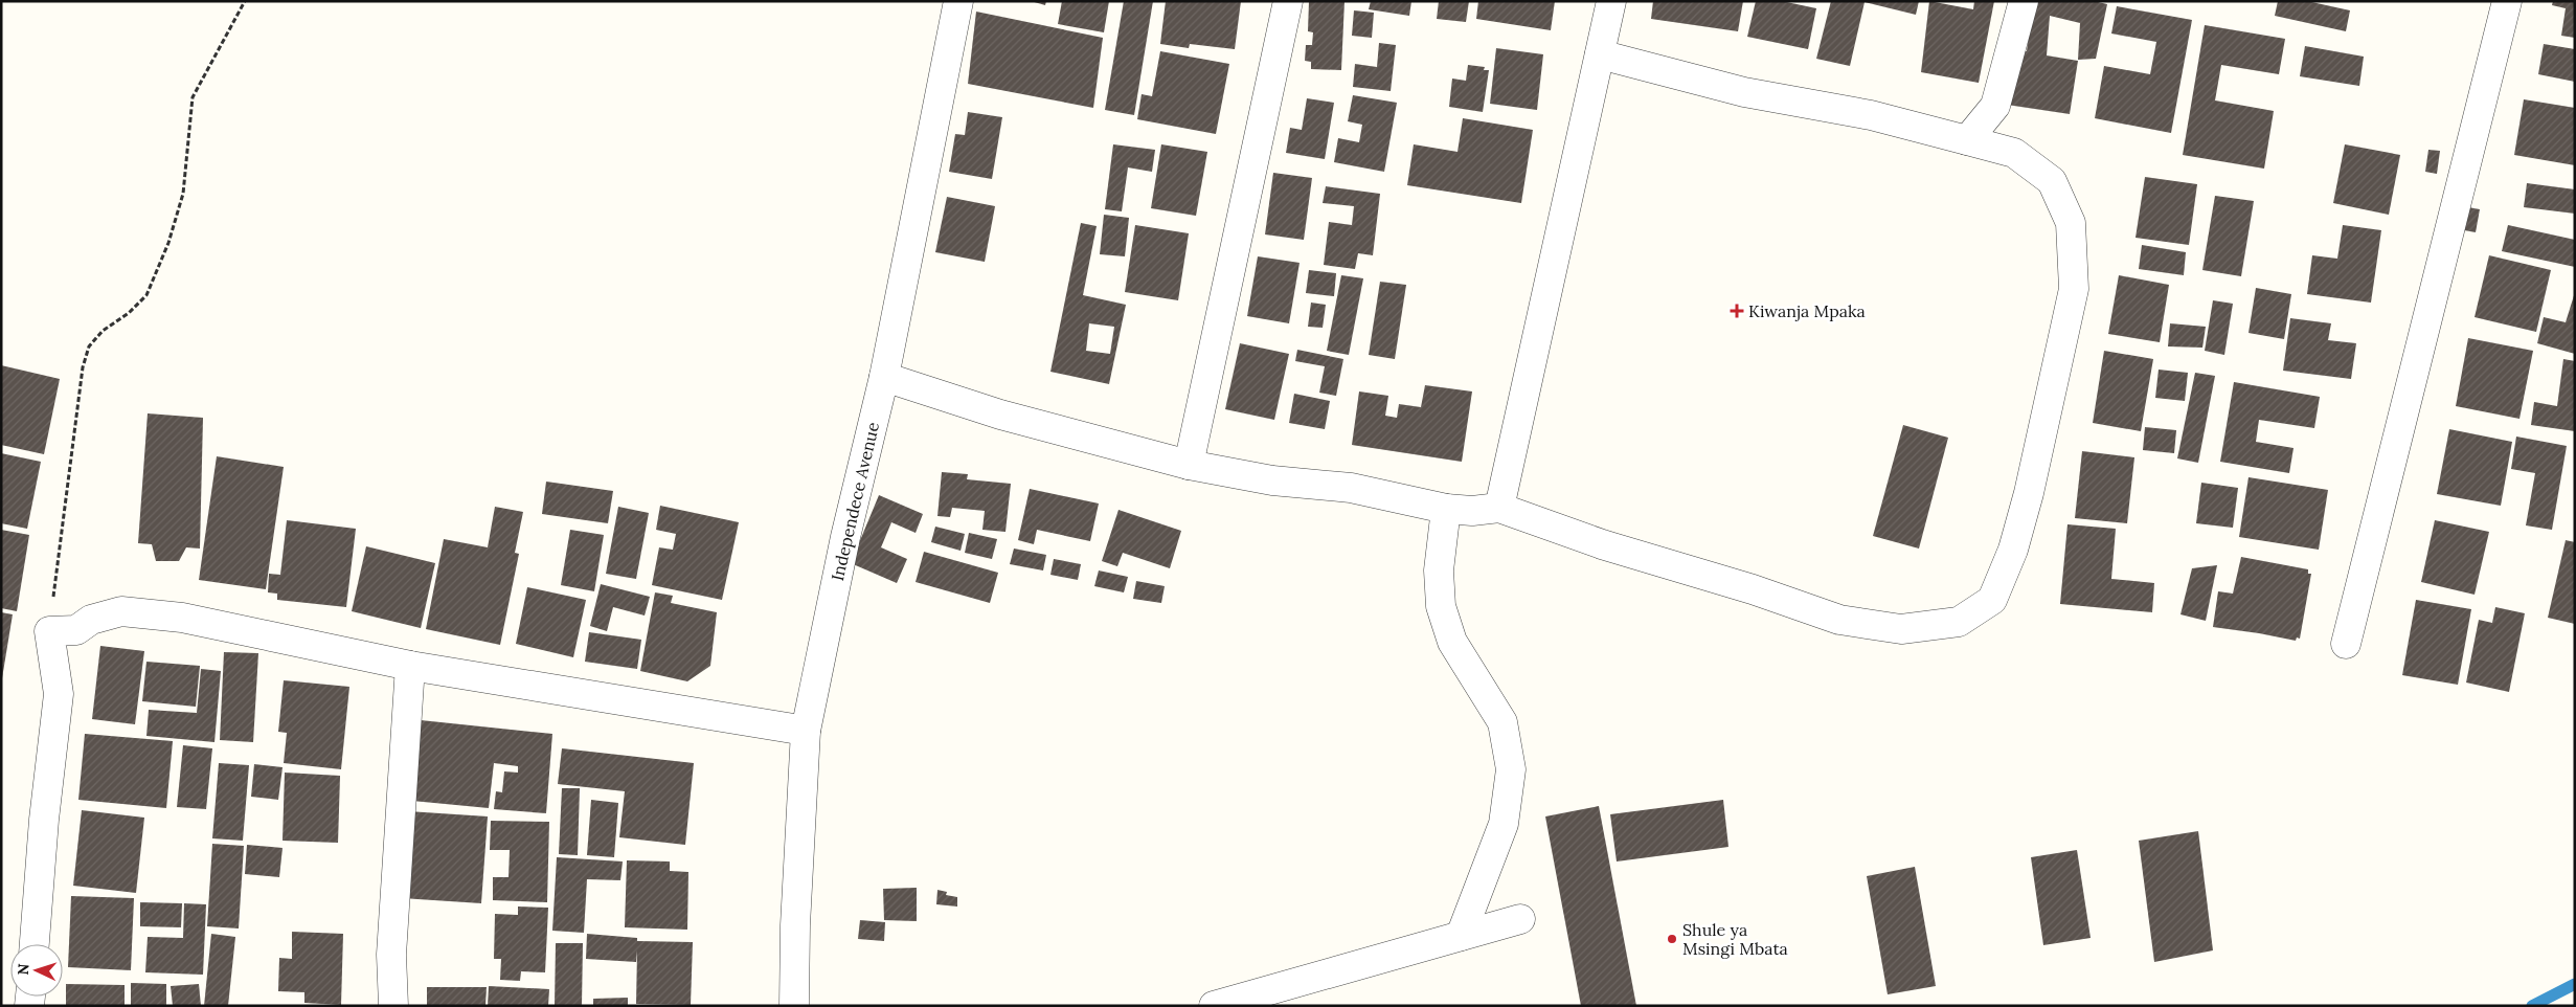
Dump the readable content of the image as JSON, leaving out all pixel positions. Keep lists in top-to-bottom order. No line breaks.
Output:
{"streets":{"street":["Independece Avenue"]},"places":{"health":["Kiwanja Mpaka"],"other":["Shule ya Msingi Mbata"]},"north":"left"}
